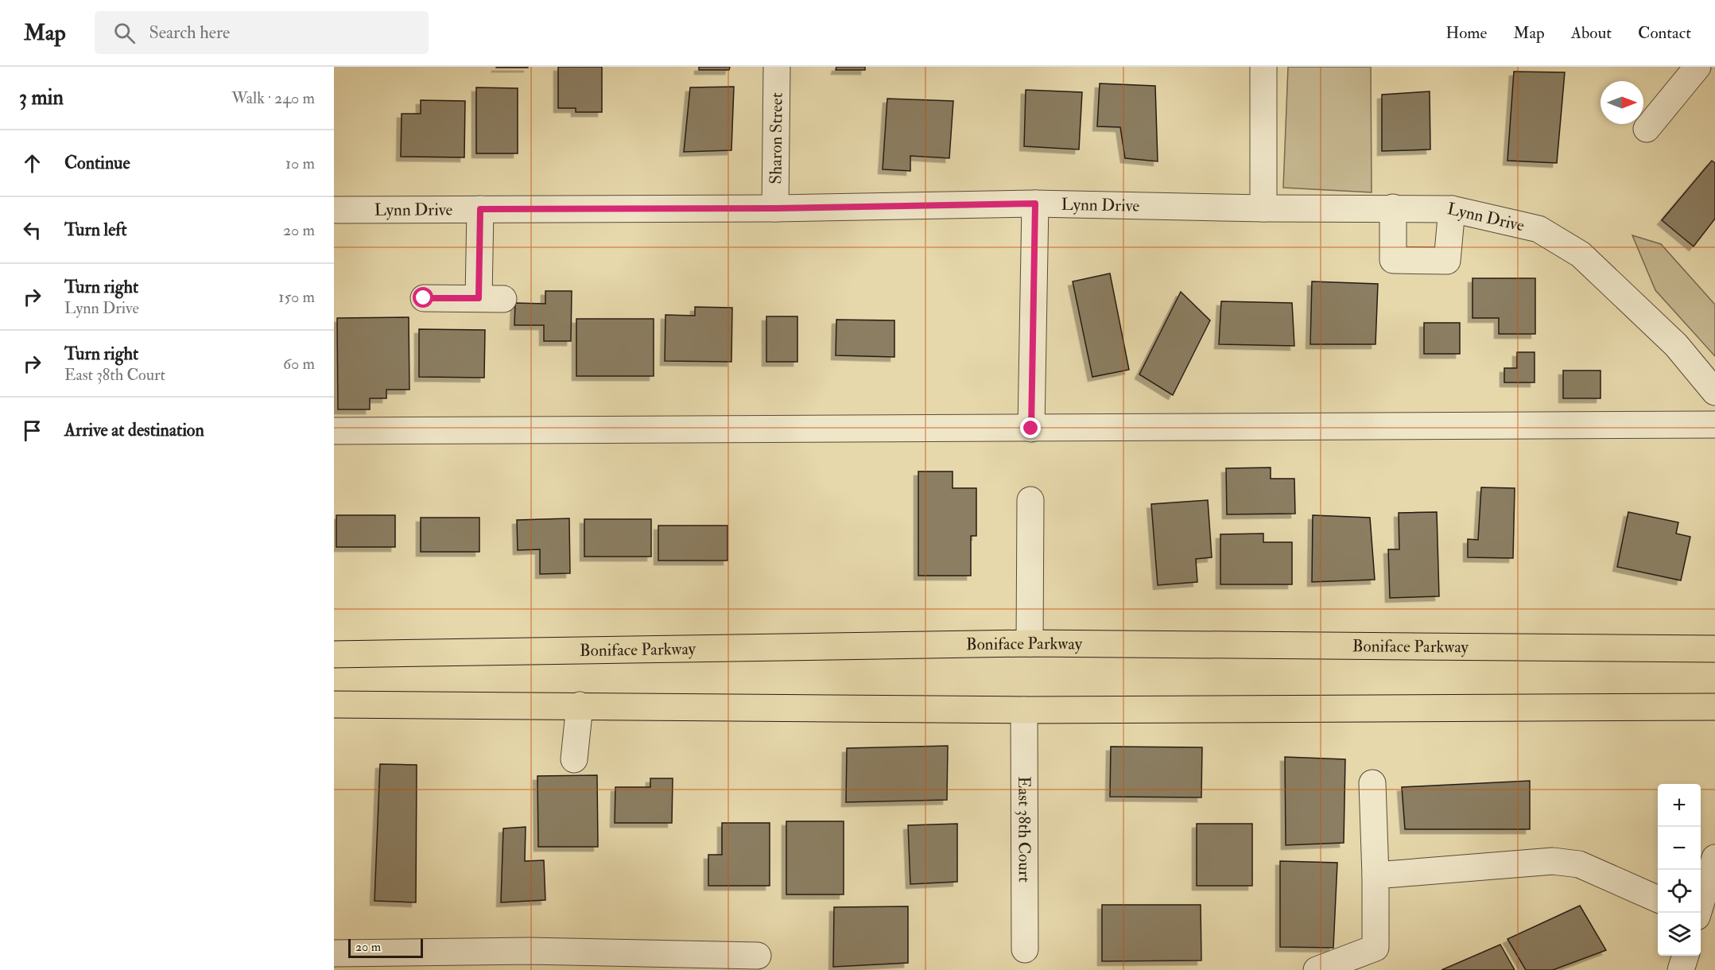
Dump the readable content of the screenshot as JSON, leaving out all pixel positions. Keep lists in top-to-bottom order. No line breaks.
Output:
{"streets":{"main road":["Boniface Parkway"],"street":["Sharon Street","Lynn Drive","East 38th Court"]},"crossings":[["Sharon Street","Lynn Drive"]],"scale_bar":"20 m","north":"right","page":{"header":"Map","search":"Search here","nav":["Home","Map","About","Contact"],"heading":["3 min","Walk · 240 m"],"list":[["Continue","10 m"],["Turn left","20 m"],["Turn right","Lynn Drive","150 m"],["Turn right","East 38th Court","60 m"],"Arrive at destination"],"map_buttons":["+","−"],"scale":"20 m"}}
